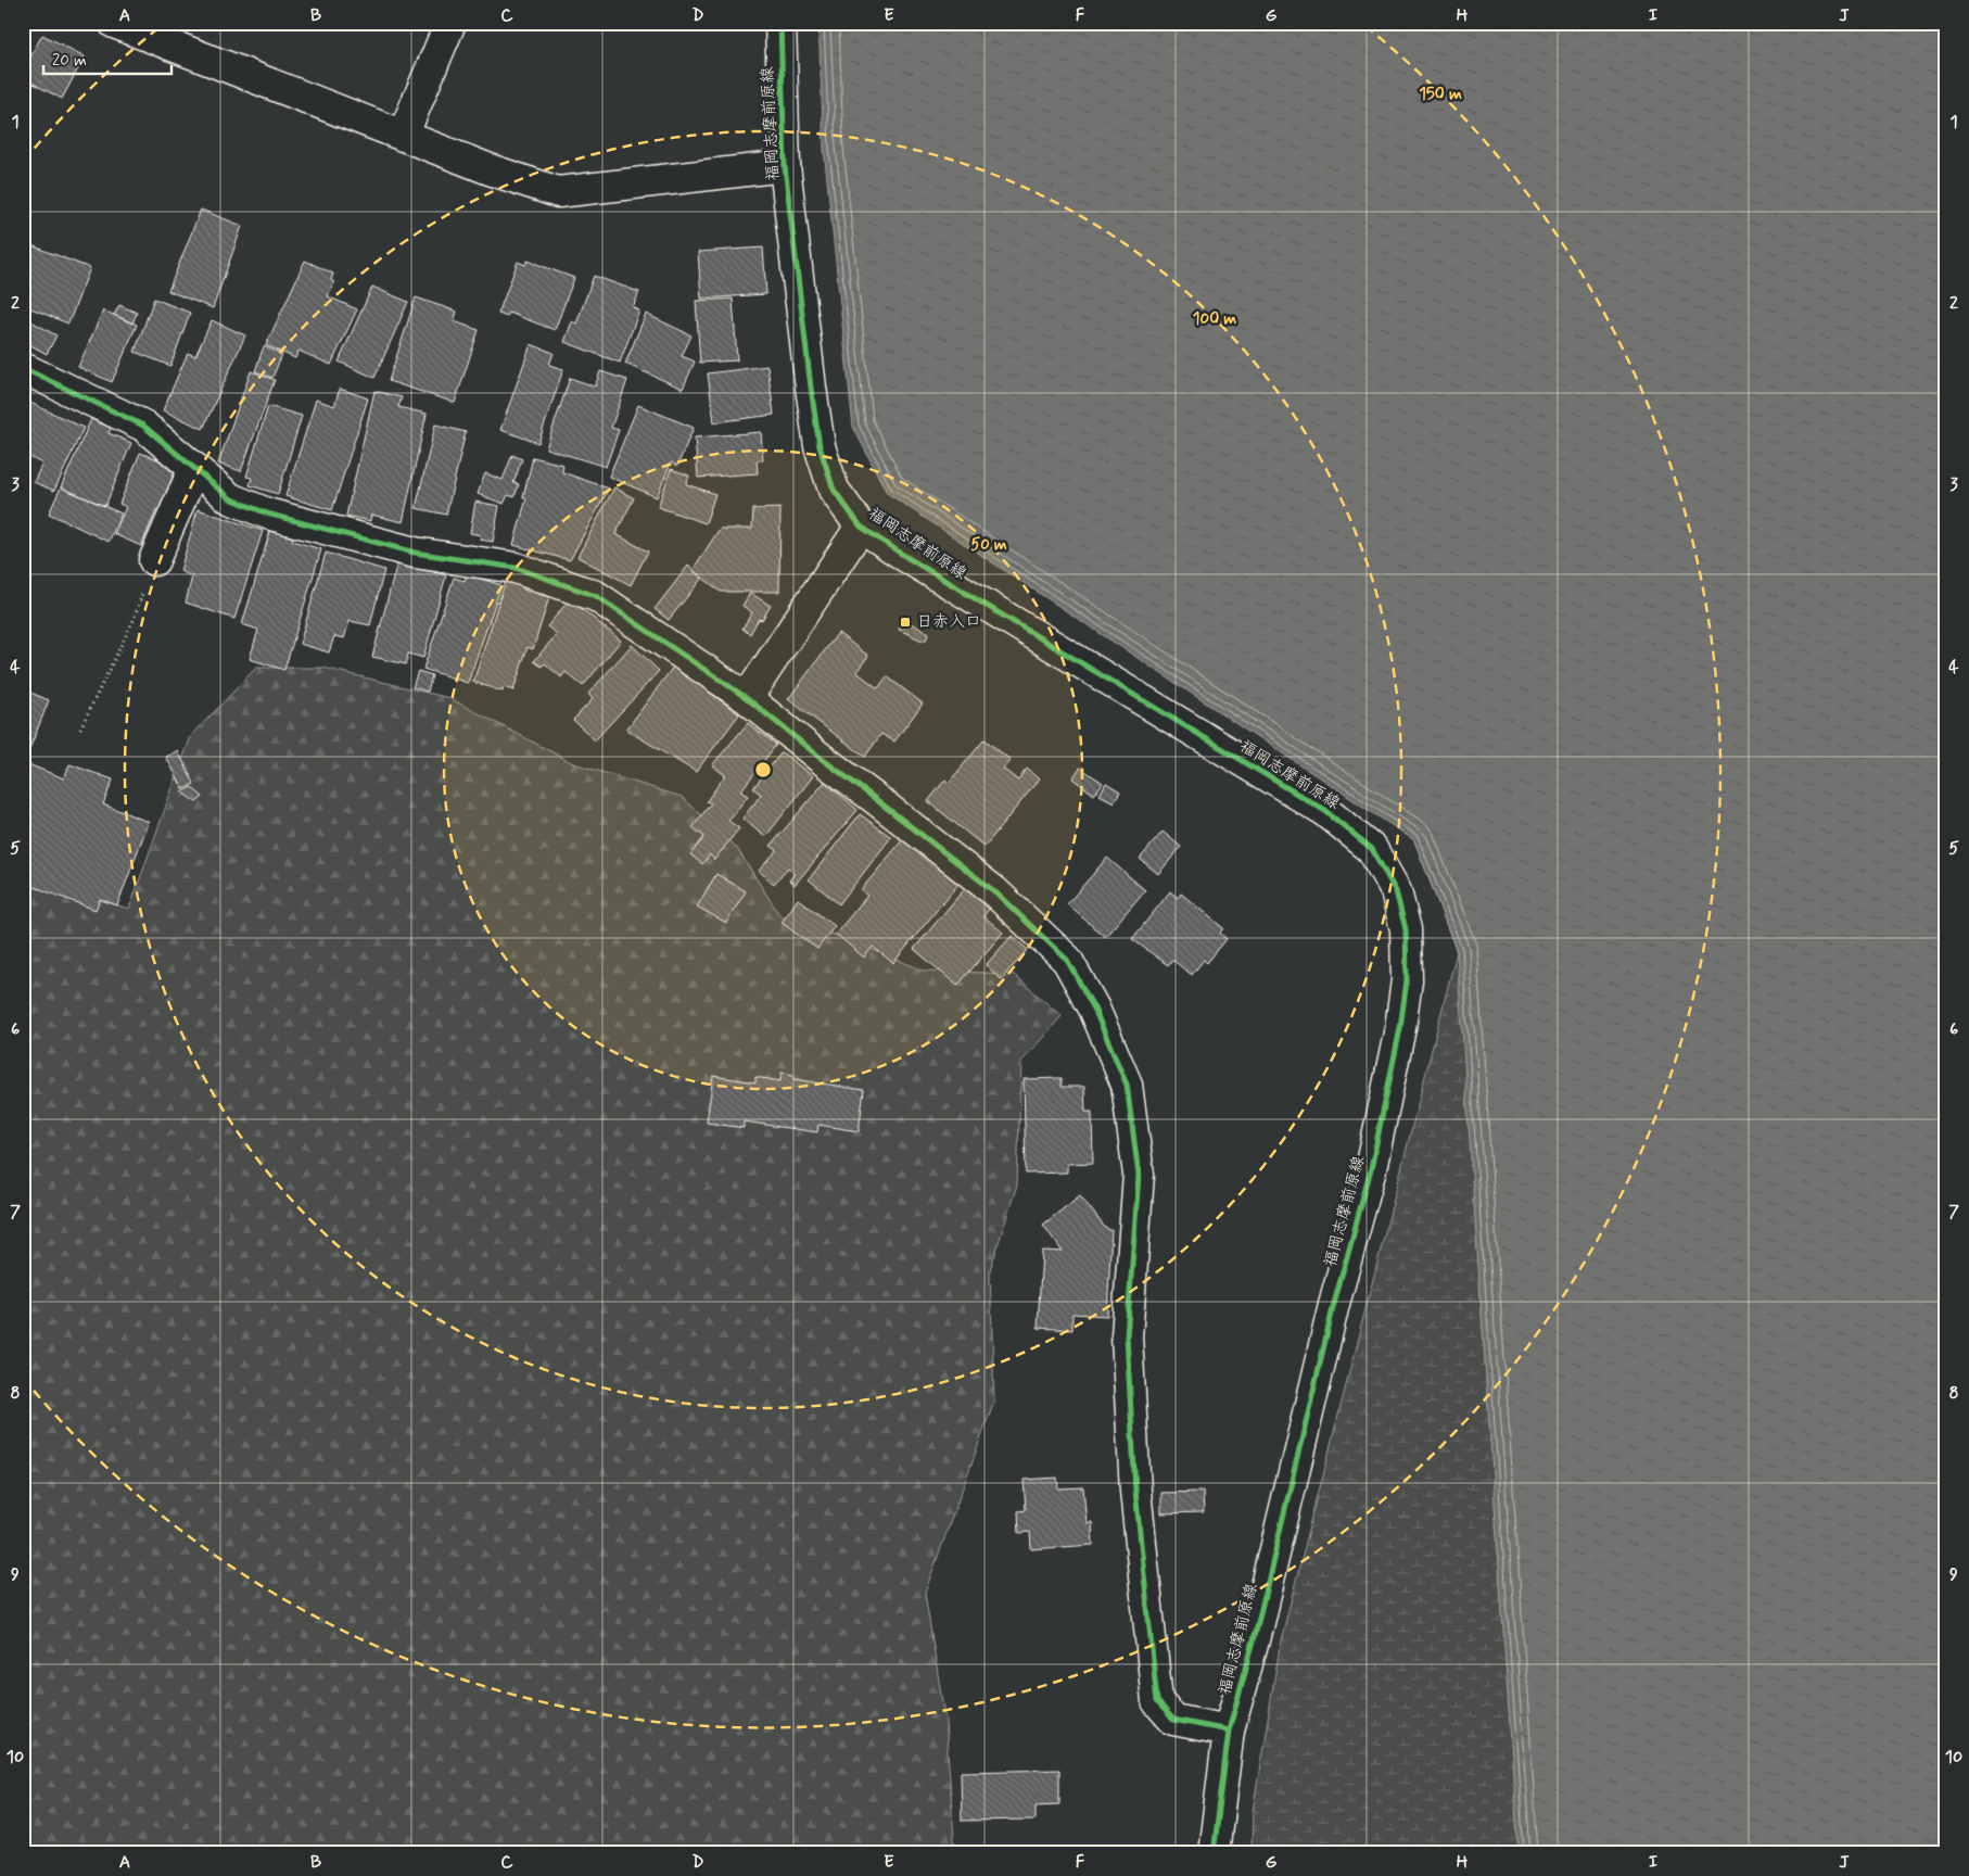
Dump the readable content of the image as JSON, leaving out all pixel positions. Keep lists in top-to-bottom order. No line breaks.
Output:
{"streets":{"street":["福岡志摩前原線"]},"places":{"transit":["日赤入口"]},"scale_bar":"20 m","grid":{"columns":["A","B","C","D","E","F","G","H","I","J"],"rows":["1","2","3","4","5","6","7","8","9","10"]},"rings":["150 m","100 m","50 m"]}
